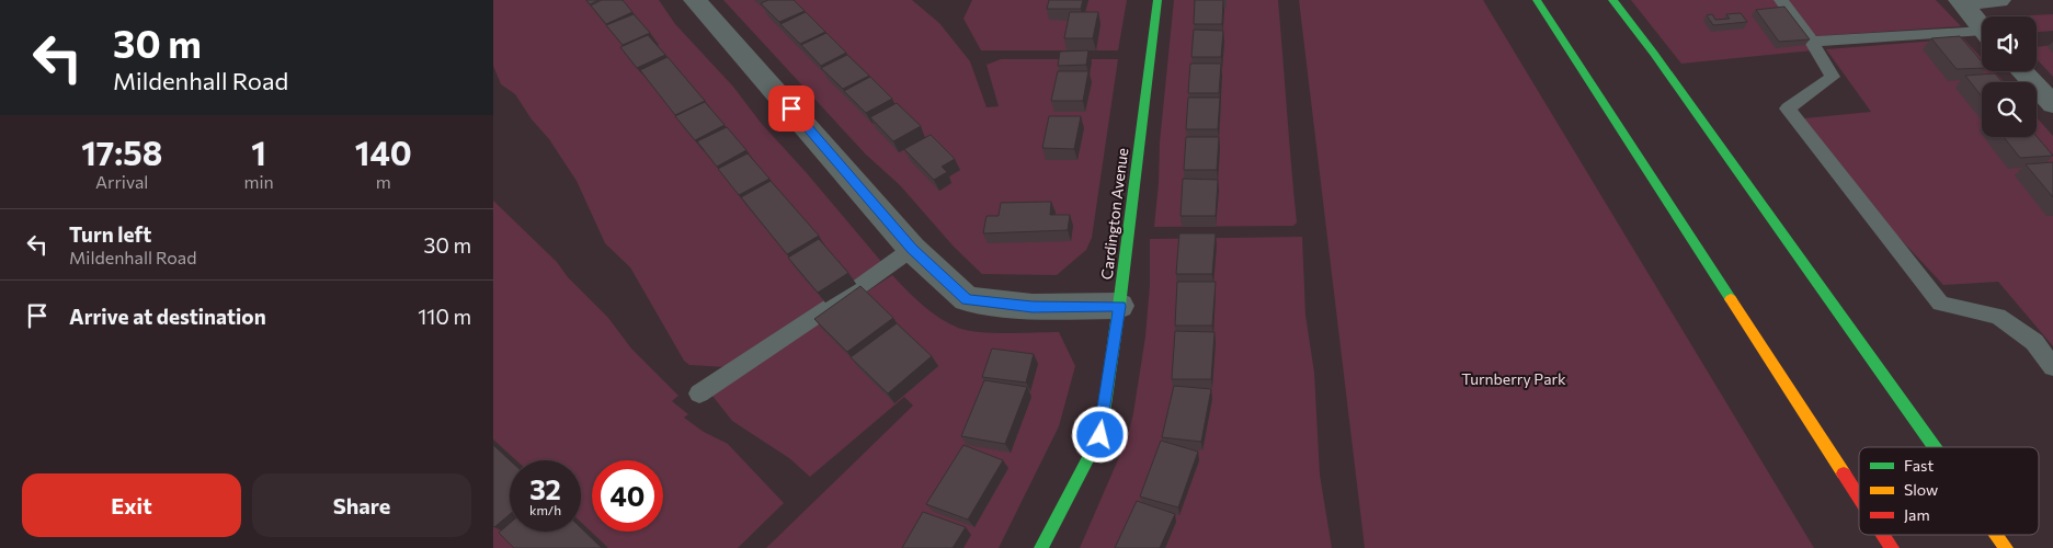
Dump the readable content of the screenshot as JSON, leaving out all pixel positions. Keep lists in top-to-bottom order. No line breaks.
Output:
{"streets":{"main road":["Cardington Avenue"]},"parks":["Turnberry Park"],"legend":["Fast","Slow","Jam"],"page":{"turn":["30 m","Mildenhall Road"],"eta":["17:58","Arrival","1","min","140","m"],"list":[{"name":"Turn left","note":"Mildenhall Road","value":"30 m"},{"name":"Arrive at destination","value":"110 m"}],"speed":"32 km/h","limit":"40","buttons":["Exit","Share"]}}
